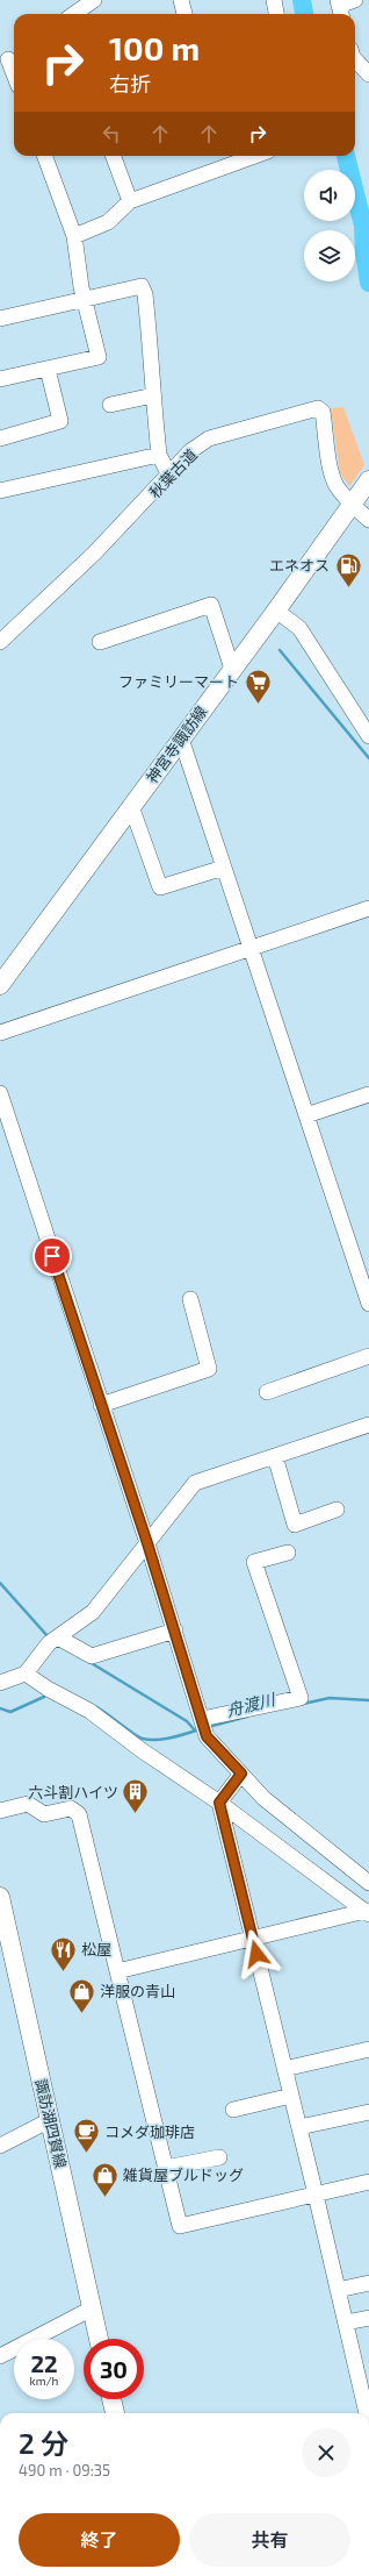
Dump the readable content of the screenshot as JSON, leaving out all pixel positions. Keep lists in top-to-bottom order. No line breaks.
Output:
{"streets":{"main road":["神宮寺諏訪線","諏訪湖四賀線"],"street":["秋葉古道"]},"crossings":[["秋葉古道","神宮寺諏訪線"]],"water":["舟渡川"],"places":{"fuel station":["エネオス"],"supermarket":["ファミリーマート"],"building":["六斗割ハイツ"],"restaurant":["松屋"],"shop":["洋服の青山","雑貨屋ブルドッグ"],"cafe":["コメダ珈琲店"]},"page":{"turn":["100 m","右折"],"speed":"22 km/h","limit":"30","heading":["2 分","490 m · 09:35"],"buttons":["終了","共有"]}}
